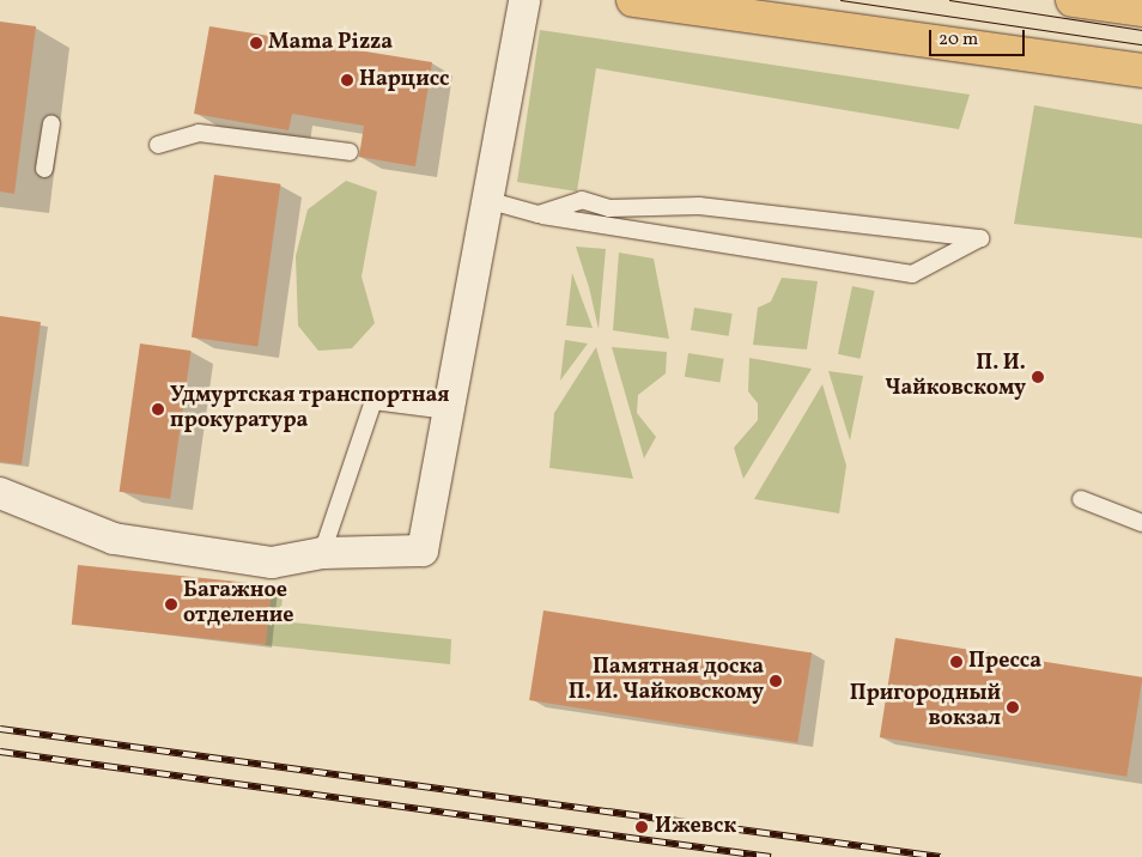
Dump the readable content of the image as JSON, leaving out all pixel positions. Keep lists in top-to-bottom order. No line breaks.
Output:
{"places":["Mama Pizza","Нарцисс","П. И. Чайковскому","Удмуртская транспортная прокуратура","Багажное отделение","Пресса","Памятная доска П. И. Чайковскому","Пригородный вокзал","Ижевск"],"scale_bar":"20 m"}
